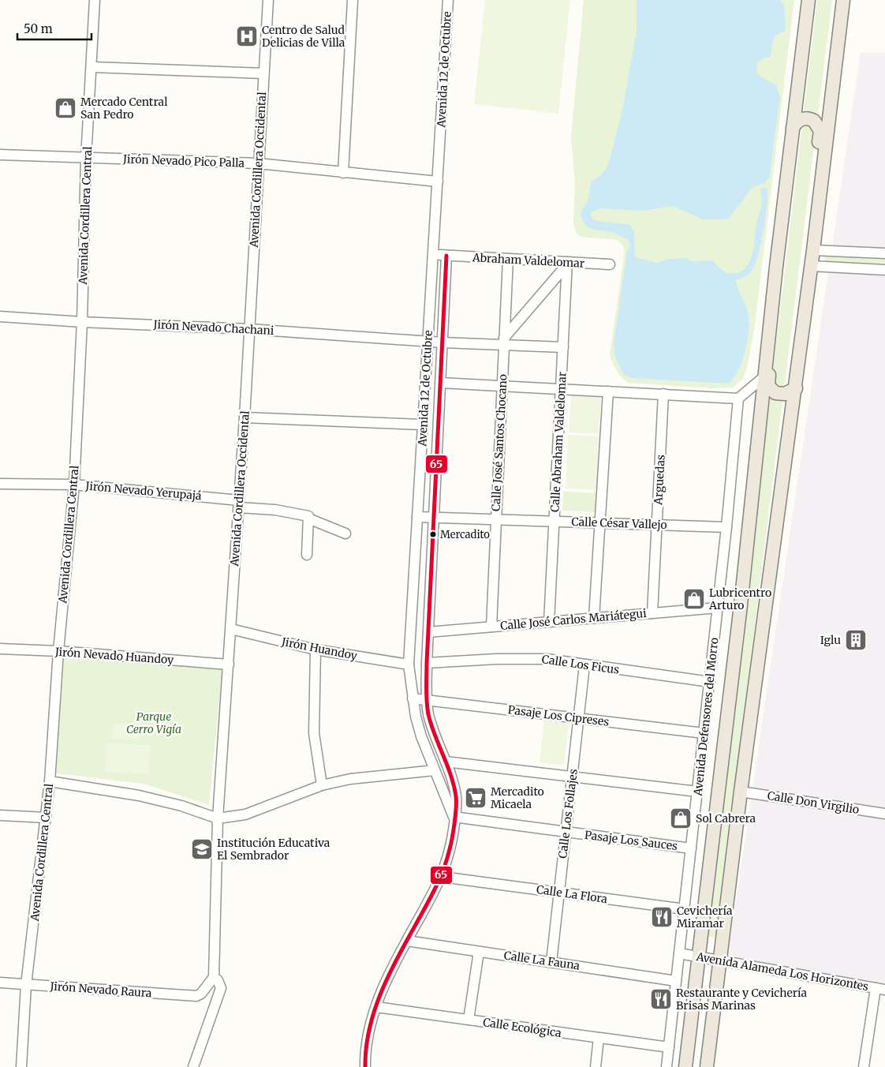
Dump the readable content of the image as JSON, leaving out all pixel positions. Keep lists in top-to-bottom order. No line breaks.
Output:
{"streets":{"street":["Avenida 12 de Octubre","Jirón Nevado Pico Palla","Avenida Cordillera Occidental","Avenida Cordillera Central","Abraham Valdelomar","Jirón Nevado Chachani","Calle Abraham Valdelomar","Calle José Santos Chocano","Arguedas","Jirón Nevado Yerupajá","Calle César Vallejo","Calle José Carlos Mariátegui","Jirón Huandoy","Jirón Nevado Huandoy","Calle Los Ficus","Pasaje Los Cipreses","Avenida Defensores del Morro","Calle Don Virgilio","Calle Los Follajes","Pasaje Los Sauces","Calle La Flora","Calle La Fauna","Avenida Alameda Los Horizontes","Jirón Nevado Raura","Calle Ecológica"]},"crossings":[["Avenida 12 de Octubre","Jirón Nevado Pico Palla"],["Avenida 12 de Octubre","Abraham Valdelomar"],["Avenida 12 de Octubre","Jirón Nevado Chachani"],["Avenida 12 de Octubre","Calle César Vallejo"],["Avenida 12 de Octubre","Calle José Carlos Mariátegui"],["Avenida 12 de Octubre","Jirón Huandoy"],["Avenida 12 de Octubre","Calle Los Ficus"],["Avenida 12 de Octubre","Pasaje Los Cipreses"],["Avenida 12 de Octubre","Pasaje Los Sauces"],["Avenida 12 de Octubre","Calle La Flora"],["Avenida 12 de Octubre","Calle La Fauna"],["Avenida 12 de Octubre","Calle Ecológica"],["Jirón Nevado Pico Palla","Avenida Cordillera Occidental"],["Jirón Nevado Pico Palla","Avenida Cordillera Central"],["Avenida Cordillera Occidental","Jirón Nevado Chachani"],["Avenida Cordillera Occidental","Jirón Nevado Yerupajá"],["Avenida Cordillera Occidental","Jirón Huandoy"],["Avenida Cordillera Occidental","Jirón Nevado Huandoy"],["Avenida Cordillera Occidental","Jirón Nevado Raura"],["Avenida Cordillera Central","Jirón Nevado Chachani"],["Avenida Cordillera Central","Jirón Nevado Yerupajá"],["Avenida Cordillera Central","Jirón Nevado Huandoy"],["Avenida Cordillera Central","Jirón Nevado Raura"],["Abraham Valdelomar","Calle Abraham Valdelomar"],["Abraham Valdelomar","Calle José Santos Chocano"],["Jirón Nevado Chachani","Calle Abraham Valdelomar"],["Jirón Nevado Chachani","Calle José Santos Chocano"],["Calle Abraham Valdelomar","Calle César Vallejo"],["Calle Abraham Valdelomar","Calle José Carlos Mariátegui"],["Calle José Santos Chocano","Calle César Vallejo"],["Calle José Santos Chocano","Calle José Carlos Mariátegui"],["Arguedas","Calle César Vallejo"],["Arguedas","Calle José Carlos Mariátegui"],["Calle César Vallejo","Avenida Defensores del Morro"],["Calle José Carlos Mariátegui","Avenida Defensores del Morro"],["Calle Los Ficus","Avenida Defensores del Morro"],["Calle Los Ficus","Calle Los Follajes"],["Pasaje Los Cipreses","Avenida Defensores del Morro"],["Pasaje Los Cipreses","Calle Los Follajes"],["Avenida Defensores del Morro","Pasaje Los Sauces"],["Avenida Defensores del Morro","Calle La Flora"],["Avenida Defensores del Morro","Calle La Fauna"],["Avenida Defensores del Morro","Avenida Alameda Los Horizontes"],["Avenida Defensores del Morro","Calle Ecológica"],["Calle Los Follajes","Pasaje Los Sauces"],["Calle Los Follajes","Calle La Flora"],["Calle Los Follajes","Calle La Fauna"]],"parks":["Parque Cerro Vigía"],"places":{"hospital":["Centro de Salud Delicias de Villa"],"shop":["Mercado Central San Pedro","Lubricentro Arturo","Sol Cabrera"],"other":["Mercadito"],"building":["Iglu"],"supermarket":["Mercadito Micaela"],"school or university":["Institución Educativa El Sembrador"],"restaurant":["Cevichería Miramar","Restaurante y Cevichería Brisas Marinas"]},"lines":["transit line 65"],"scale_bar":"50 m"}
